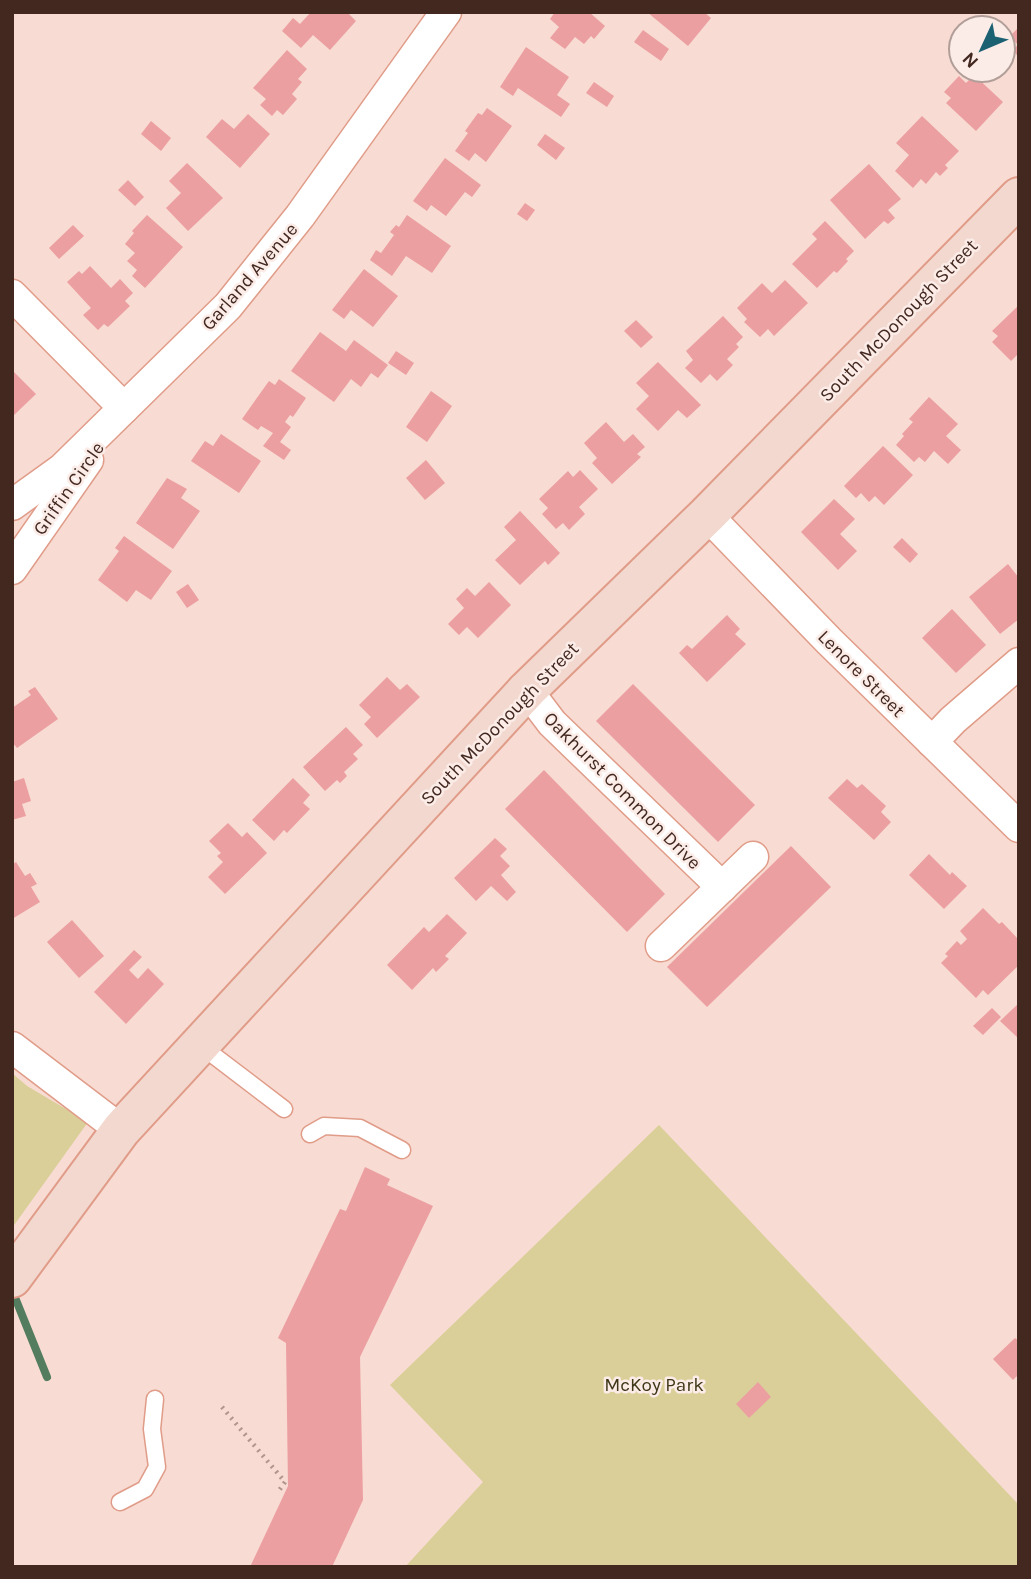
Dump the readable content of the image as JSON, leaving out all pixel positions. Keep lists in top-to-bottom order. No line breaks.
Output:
{"streets":{"street":["Garland Avenue","South McDonough Street","Griffin Circle","Lenore Street","Oakhurst Common Drive"]},"crossings":[["Garland Avenue","Griffin Circle"],["South McDonough Street","Lenore Street"],["South McDonough Street","Oakhurst Common Drive"]],"parks":["McKoy Park"],"north":"bottom left"}
